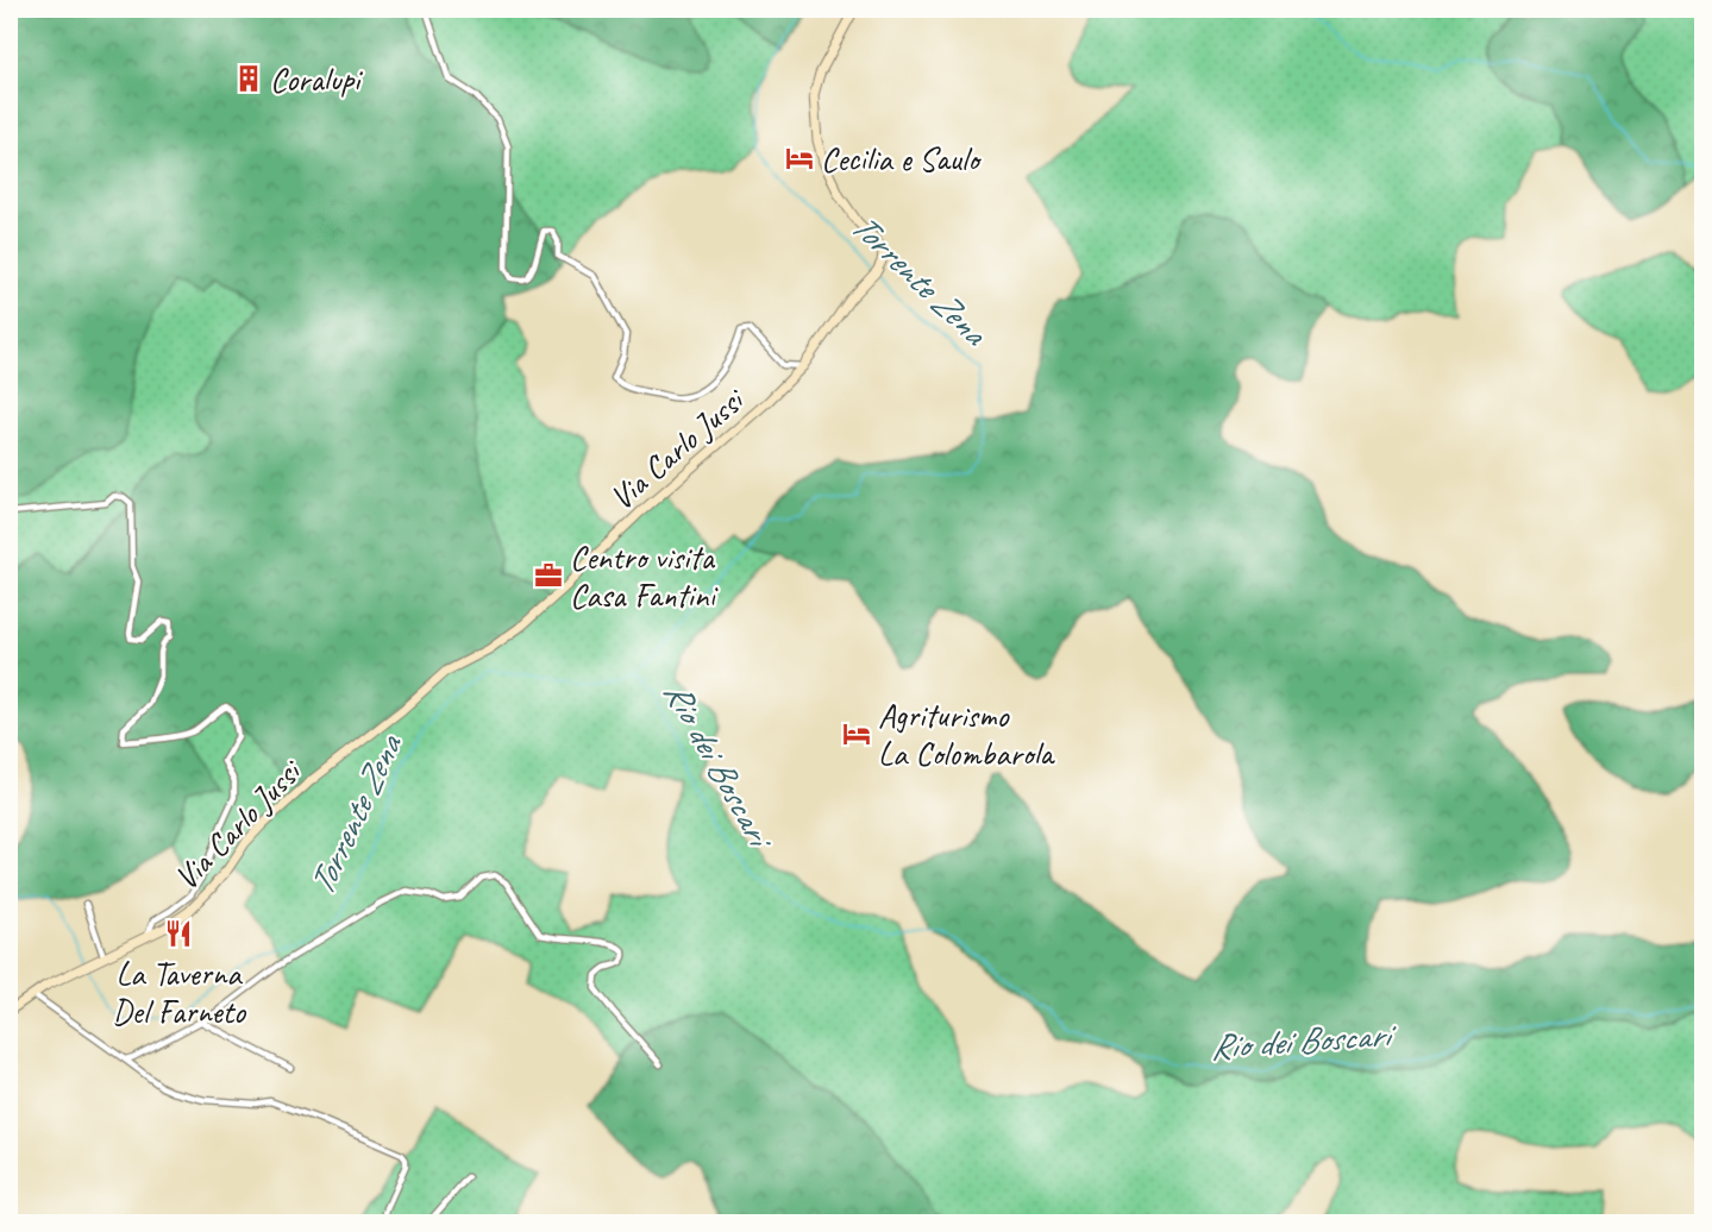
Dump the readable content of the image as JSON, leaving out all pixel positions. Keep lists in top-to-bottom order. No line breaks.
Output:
{"streets":{"street":["Via Carlo Jussi"]},"water":["Torrente Zena","Rio dei Boscari"],"places":{"building":["Coralupi"],"hotel":["Cecilia e Saulo","Agriturismo La Colombarola"],"office":["Centro visita Casa Fantini"],"restaurant":["La Taverna Del Farneto"]}}
